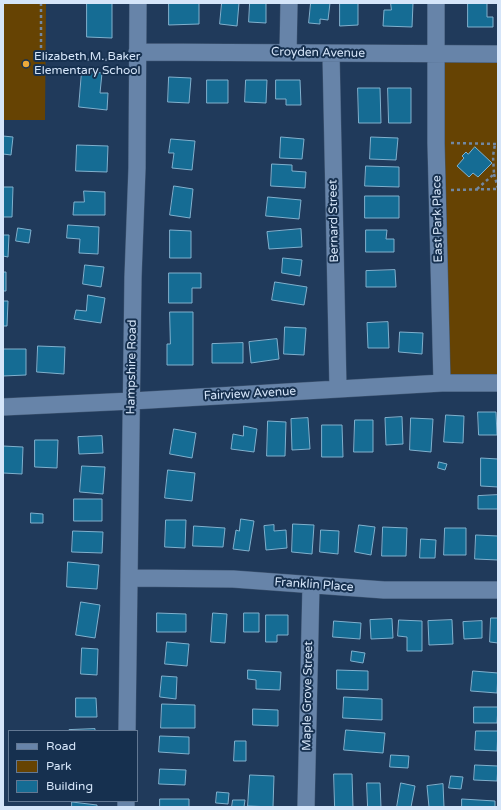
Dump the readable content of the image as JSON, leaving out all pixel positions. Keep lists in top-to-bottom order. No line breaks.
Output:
{"streets":{"street":["Croyden Avenue","East Park Place","Bernard Street","Hampshire Road","Fairview Avenue","Franklin Place","Maple Grove Street"]},"crossings":[["Croyden Avenue","East Park Place"],["Croyden Avenue","Bernard Street"],["Croyden Avenue","Hampshire Road"],["East Park Place","Fairview Avenue"],["Bernard Street","Fairview Avenue"],["Hampshire Road","Fairview Avenue"],["Hampshire Road","Franklin Place"],["Franklin Place","Maple Grove Street"]],"places":["Elizabeth M. Baker Elementary School"],"legend":["Road","Park","Building"]}
